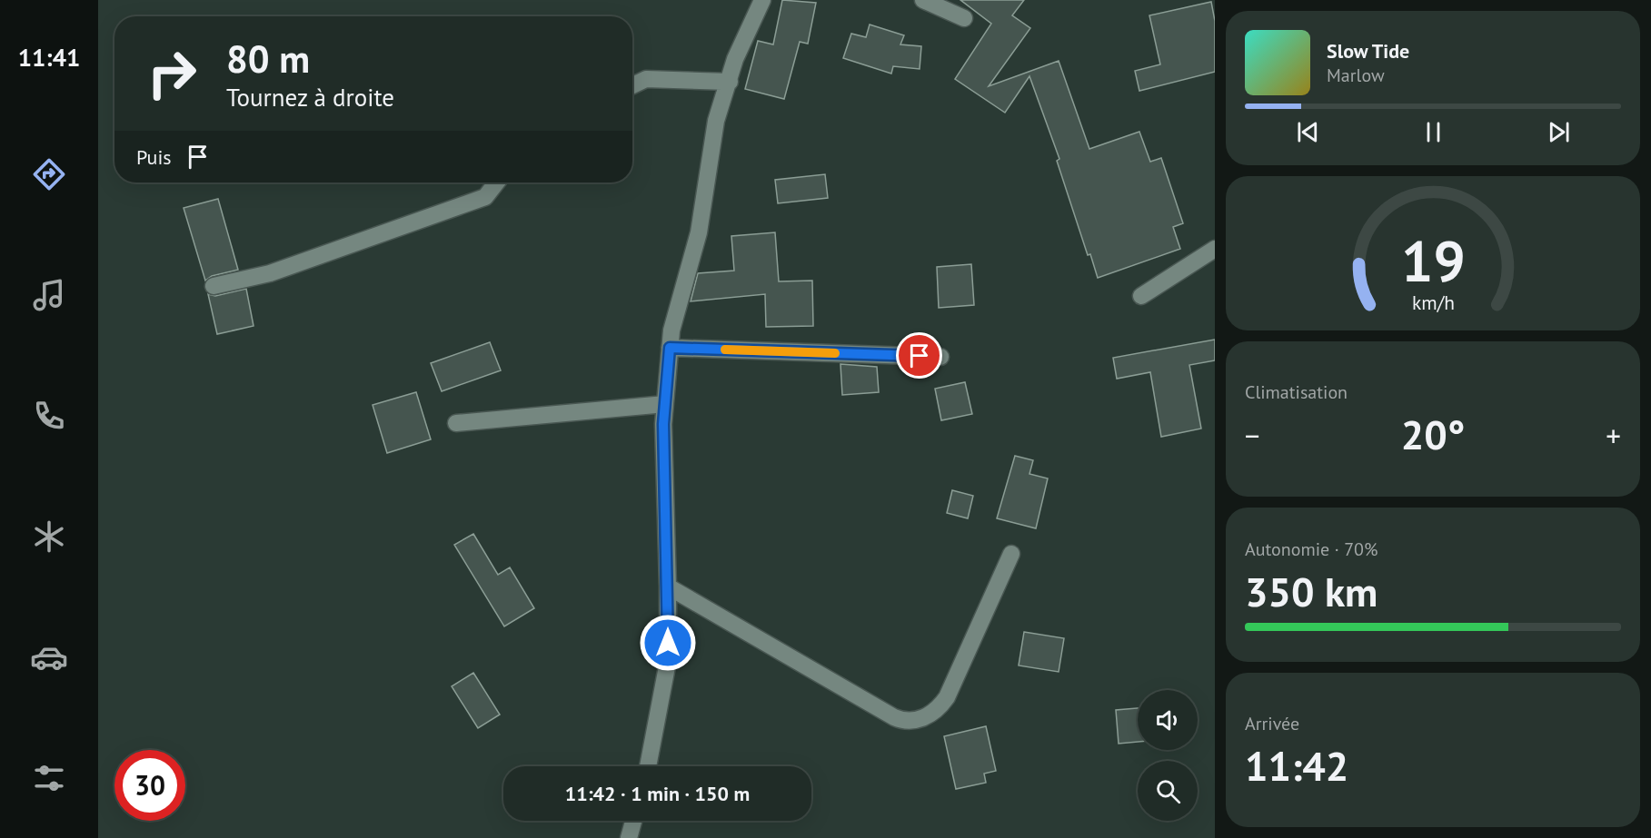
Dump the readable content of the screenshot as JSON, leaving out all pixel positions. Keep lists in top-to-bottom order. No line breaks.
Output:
{"page":{"tabs":"11:41","turn":["80 m","Tournez à droite"],"song":["Slow Tide","Marlow"],"then":"Puis","tile":["Climatisation",["Autonomie · 70%","350 km"],["Arrivée","11:42"]],"heat":["−","20°","+"],"limit":"30","trip":"11:42 · 1 min · 150 m","gauge":["19","km/h"]}}
